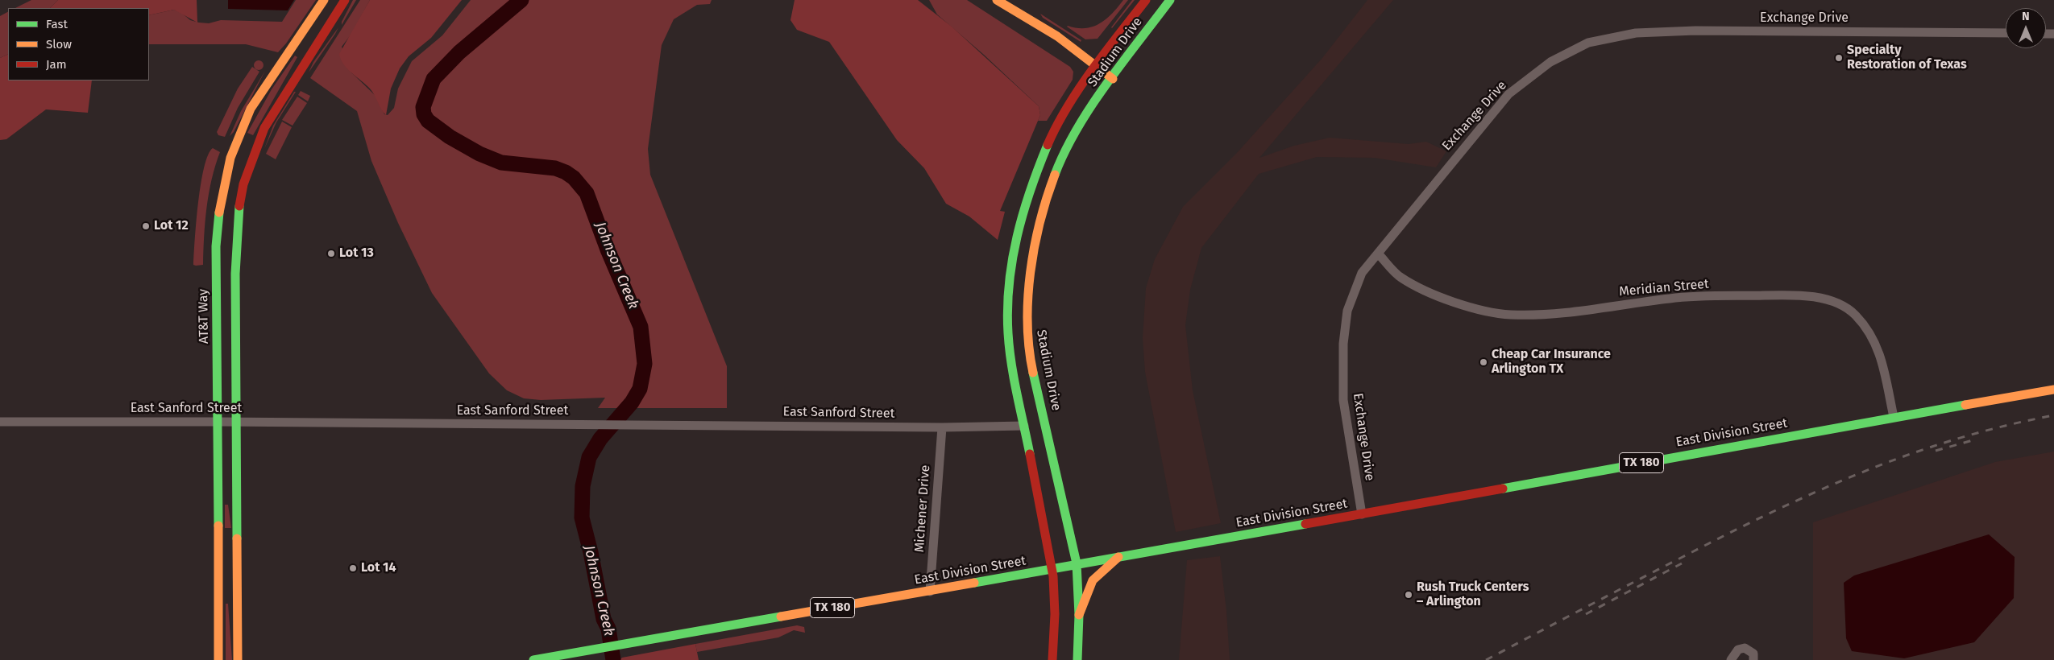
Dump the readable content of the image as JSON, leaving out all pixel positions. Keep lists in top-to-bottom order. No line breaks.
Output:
{"streets":{"main road":["Stadium Drive","AT&T Way","East Division Street","TX 180"],"street":["Exchange Drive","Meridian Street","East Sanford Street","Michener Drive"]},"crossings":[["Exchange Drive","Meridian Street"],["Exchange Drive","East Division Street"],["Stadium Drive","East Sanford Street"],["Stadium Drive","East Division Street"],["Meridian Street","East Division Street"],["AT&T Way","East Sanford Street"],["East Sanford Street","Michener Drive"],["East Division Street","Michener Drive"]],"water":["Johnson Creek"],"places":["Specialty Restoration of Texas","Lot 12","Lot 13","Cheap Car Insurance Arlington TX","Lot 14","Rush Truck Centers – Arlington"],"legend":["Fast","Slow","Jam"],"north":"top"}
